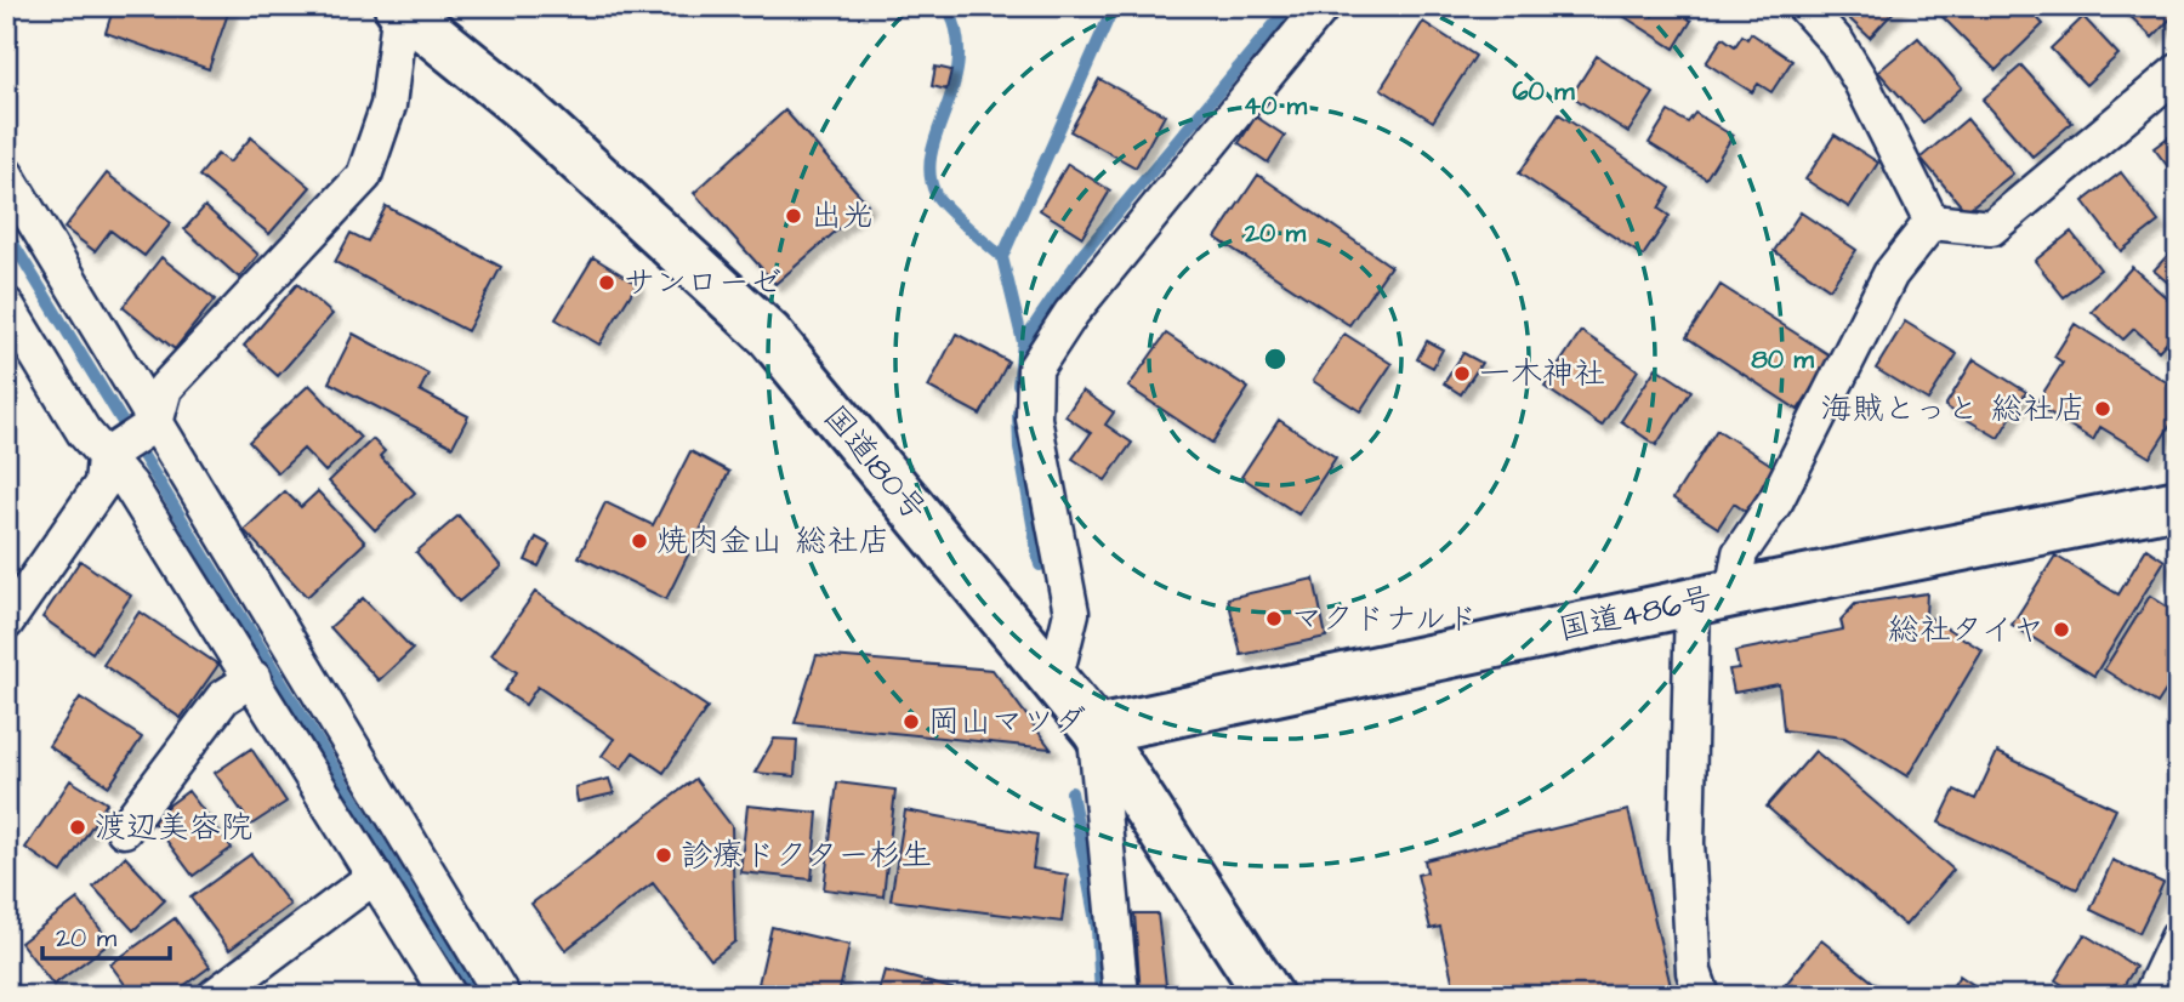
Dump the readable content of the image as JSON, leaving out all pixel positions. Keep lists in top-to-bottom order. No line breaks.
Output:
{"streets":{"highway":["国道180号","国道486号"]},"crossings":[["国道180号","国道486号"]],"places":["出光","サンローゼ","一木神社","海賊とっと 総社店","焼肉金山 総社店","マクドナルド","総社タイヤ","岡山マツダ","渡辺美容院","診療ドクター杉生"],"scale_bar":"20 m","rings":["60 m","40 m","20 m","80 m"]}
